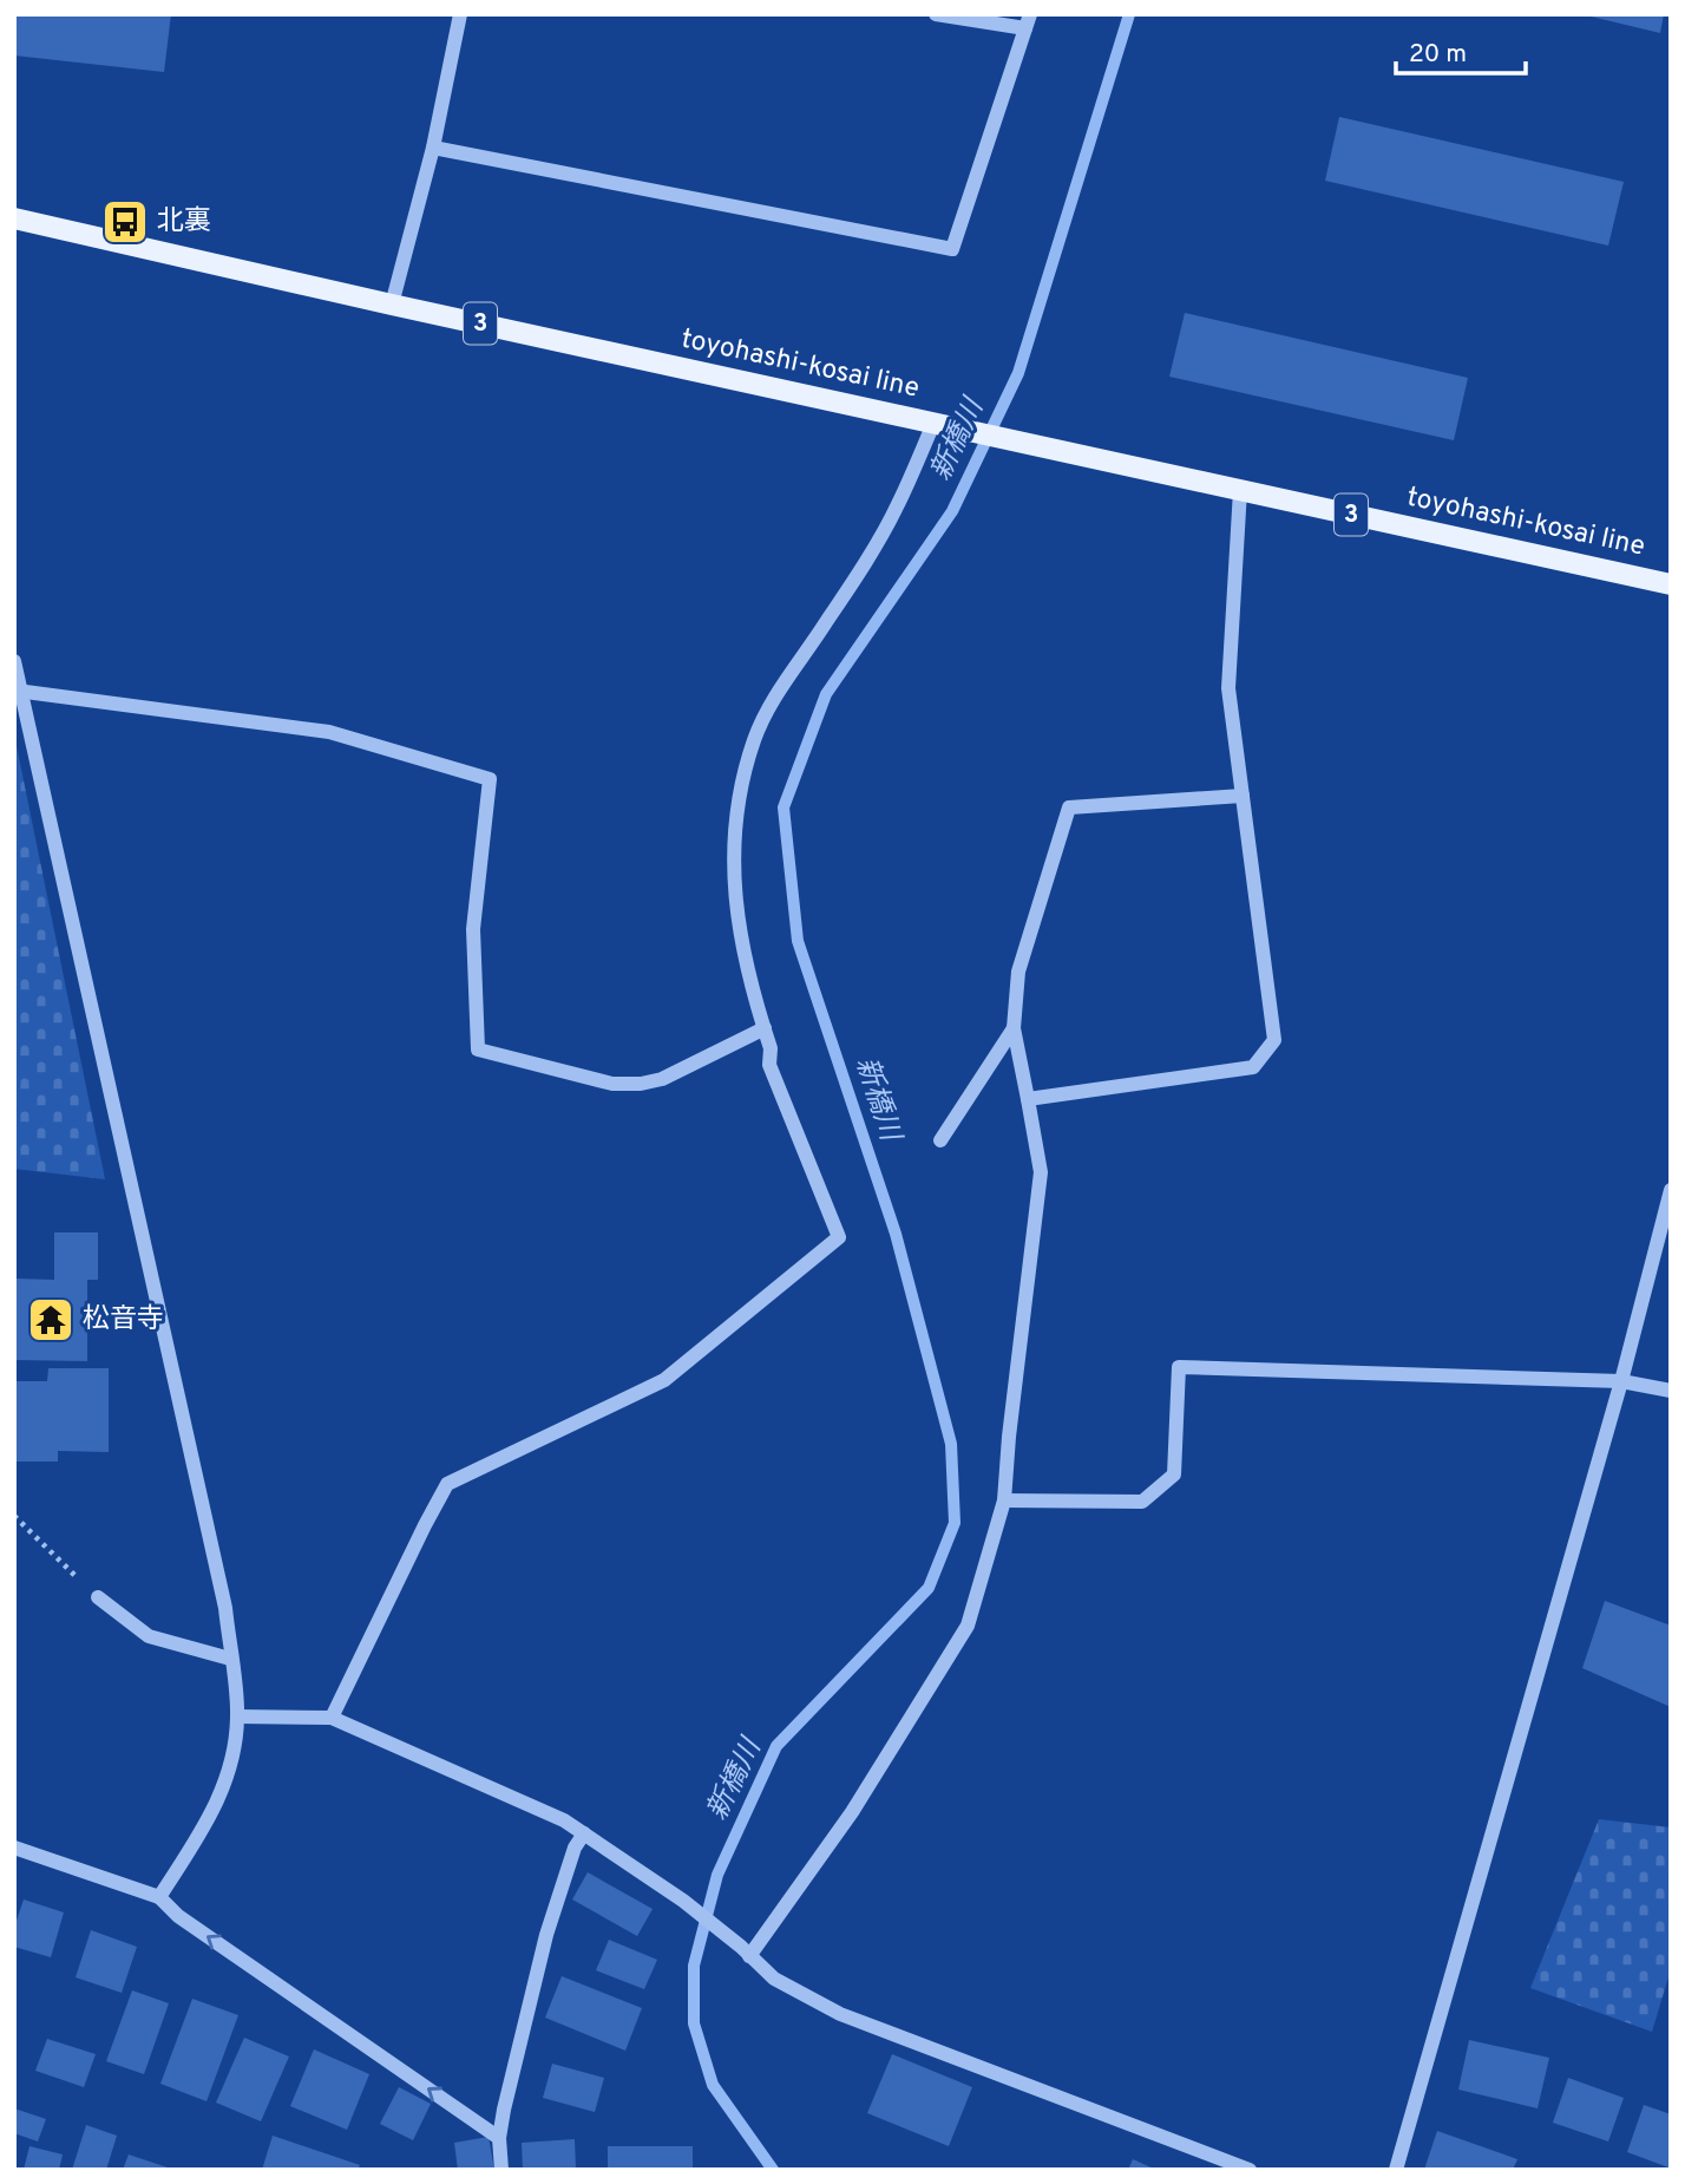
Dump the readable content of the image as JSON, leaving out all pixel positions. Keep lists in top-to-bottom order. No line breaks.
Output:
{"streets":{"main road":["3","toyohashi-kosai line"]},"water":["新橋川"],"places":{"bus stop":["北裏"],"temple":["松音寺"]},"scale_bar":"20 m"}
